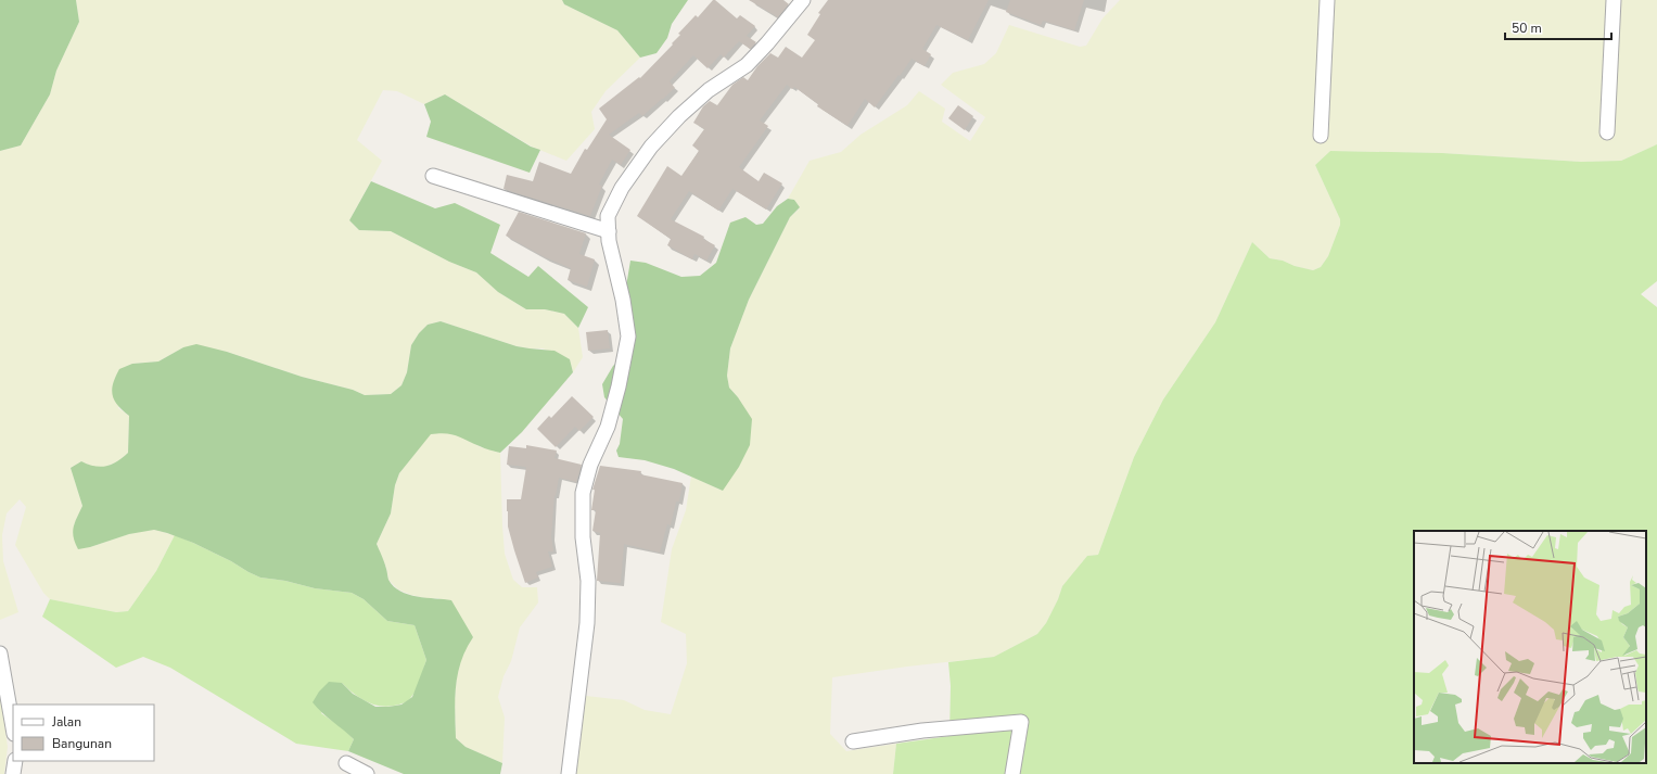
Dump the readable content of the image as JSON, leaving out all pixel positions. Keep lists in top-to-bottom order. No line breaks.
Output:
{"legend":["Jalan","Bangunan"],"scale_bar":"50 m"}
